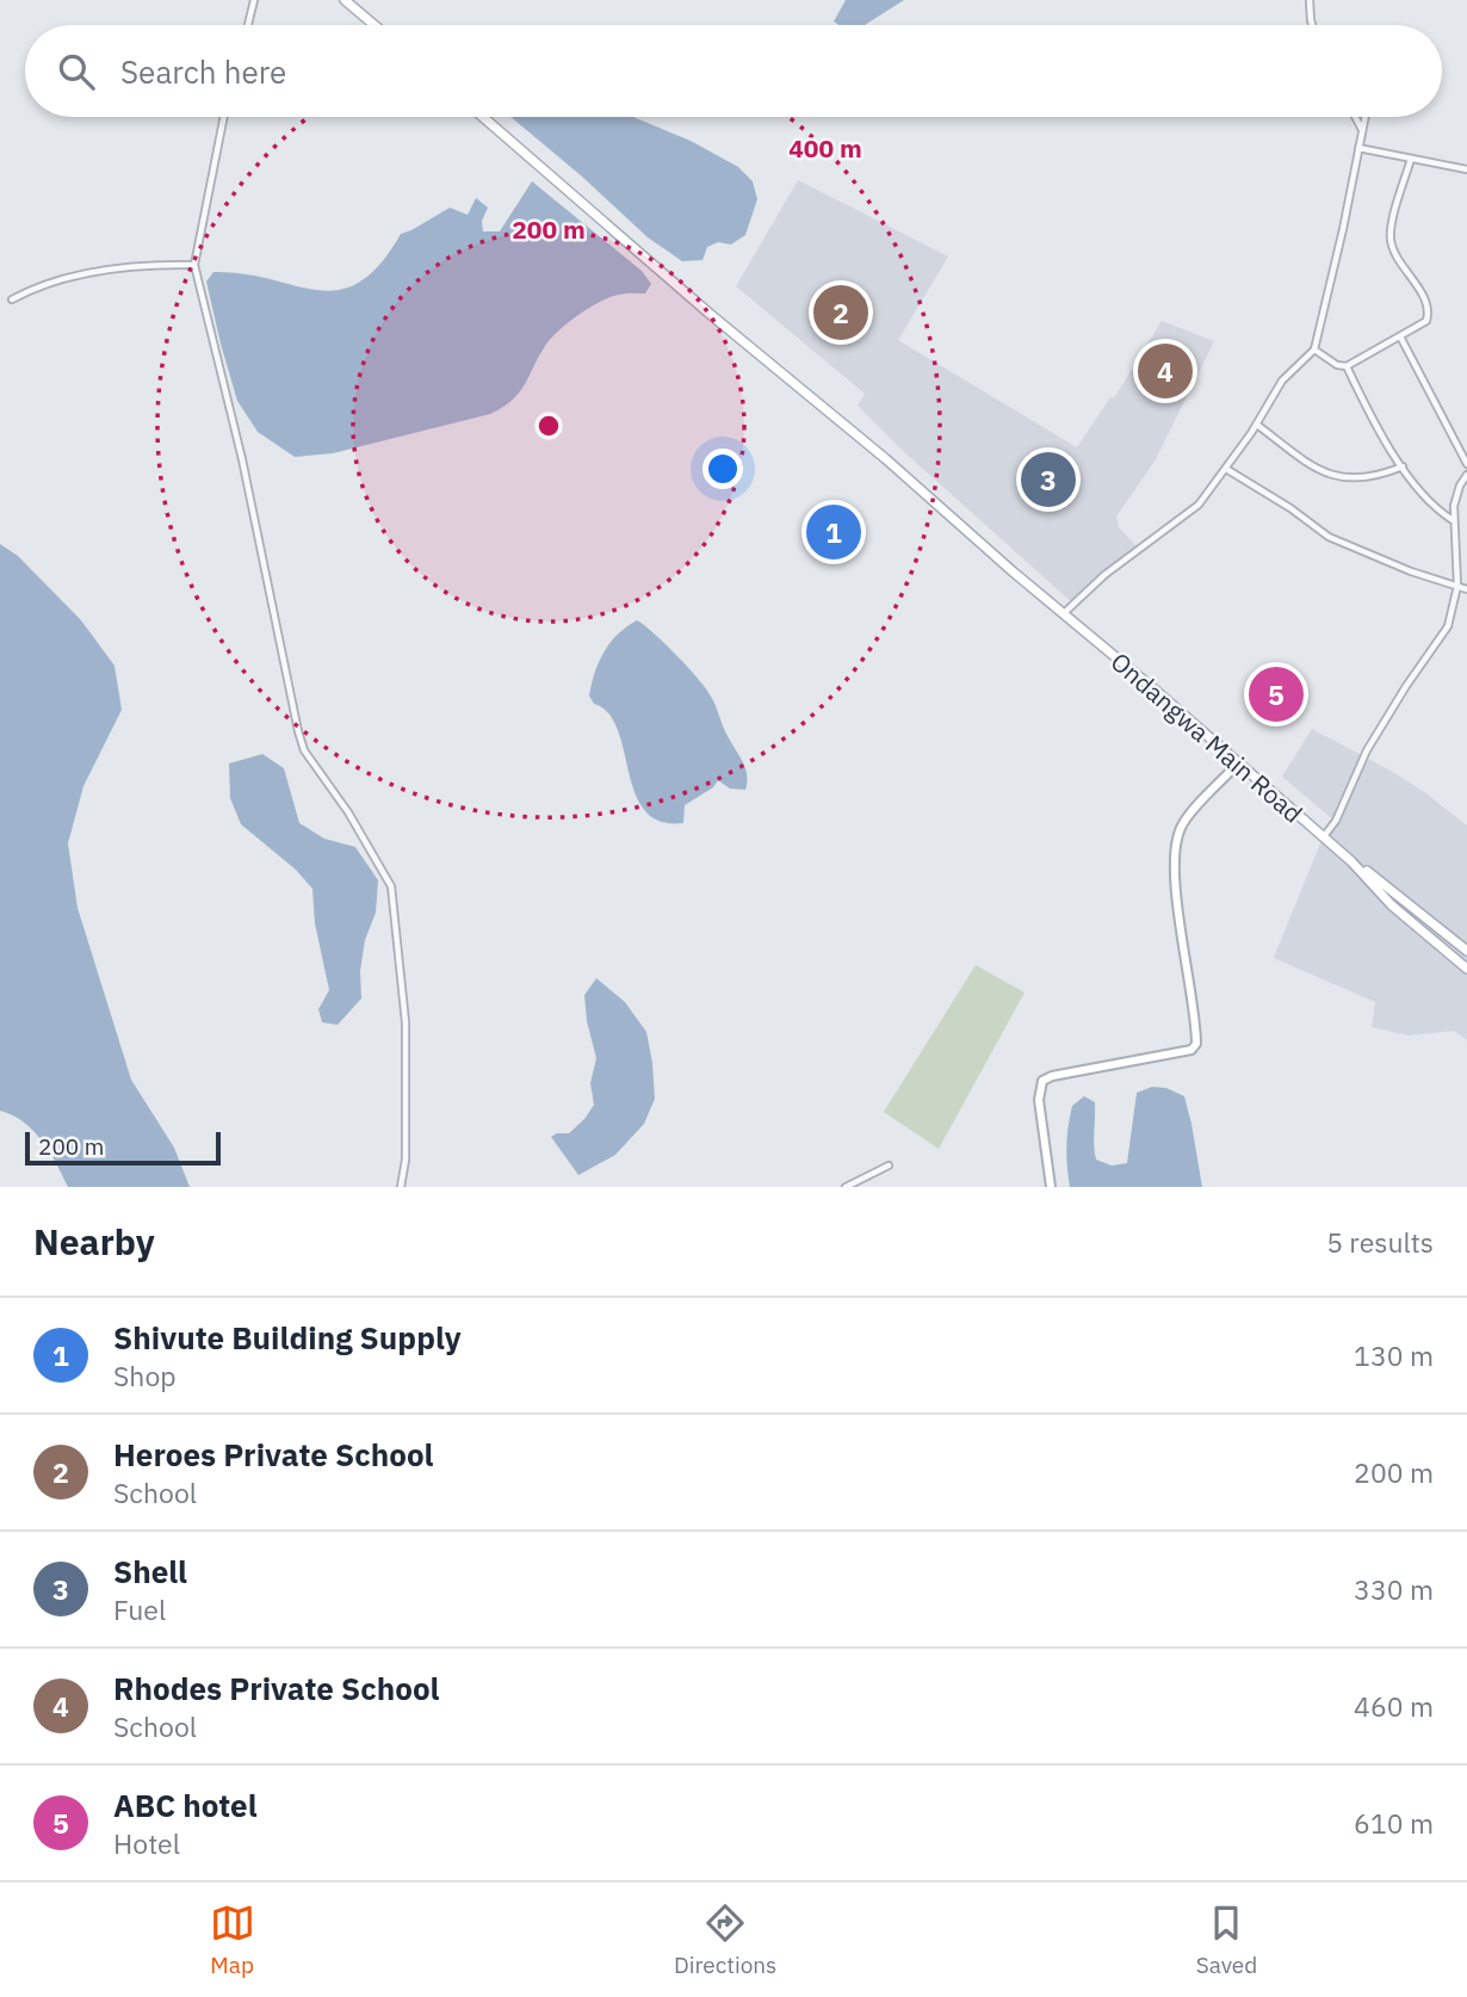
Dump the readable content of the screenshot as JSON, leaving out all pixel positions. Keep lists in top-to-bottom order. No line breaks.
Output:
{"streets":{"main road":["Ondangwa Main Road"]},"scale_bar":"200 m","page":{"search":"Search here","pins":["2","4","3","1","5"],"scale":"200 m","heading":["Nearby","5 results"],"list":[{"mark":"1","name":"Shivute Building Supply","note":"Shop","value":"130 m"},{"mark":"2","name":"Heroes Private School","note":"School","value":"200 m"},{"mark":"3","name":"Shell","note":"Fuel","value":"330 m"},{"mark":"4","name":"Rhodes Private School","note":"School","value":"460 m"},{"mark":"5","name":"ABC hotel","note":"Hotel","value":"610 m"}],"nav":["Map","Directions","Saved"]},"rings":["400 m","200 m"]}
